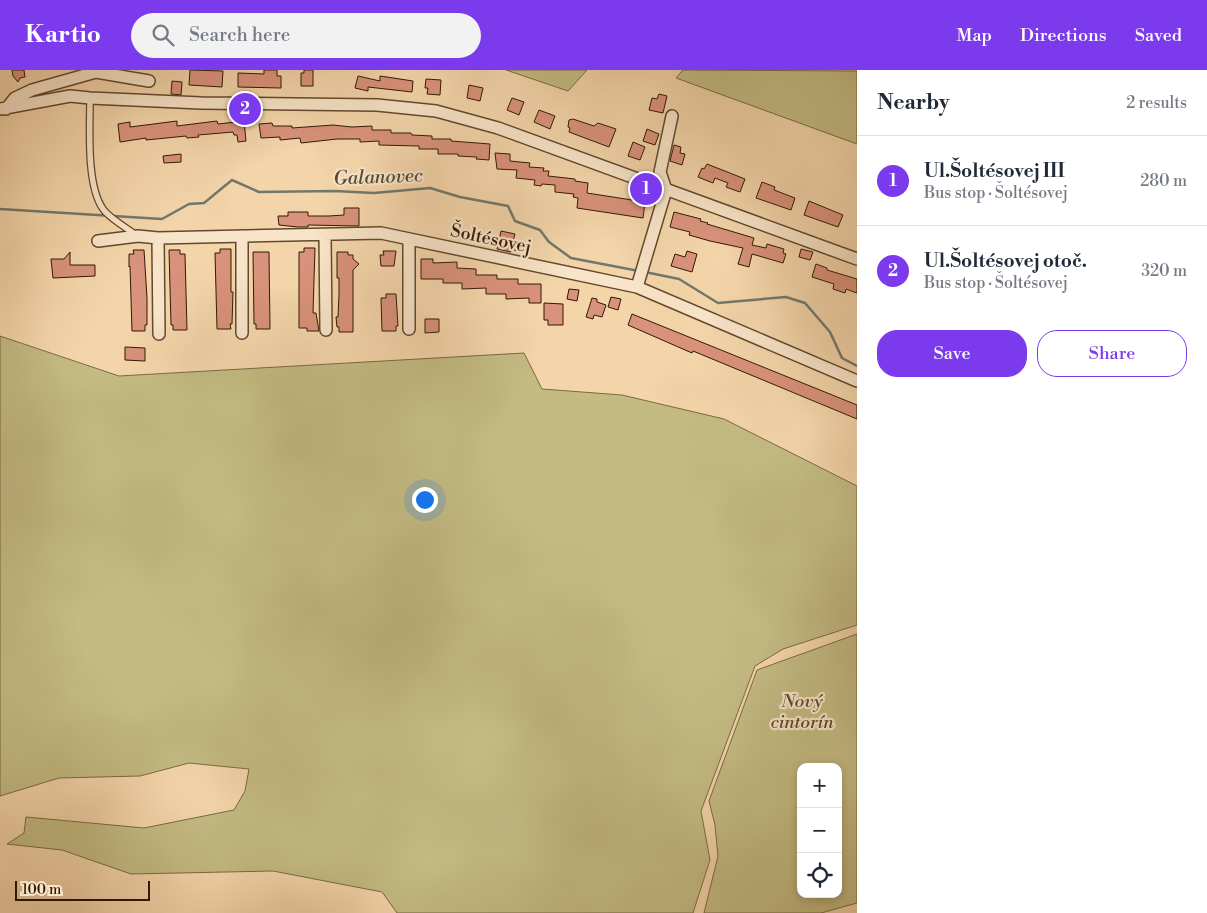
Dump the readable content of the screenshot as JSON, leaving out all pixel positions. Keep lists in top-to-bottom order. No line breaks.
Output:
{"streets":{"street":["Šoltésovej"]},"water":["Galanovec"],"parks":["Nový cintorín"],"scale_bar":"100 m","page":{"header":"Kartio","search":"Search here","nav":["Map","Directions","Saved"],"heading":["Nearby","2 results"],"pins":["2","1"],"list":[{"mark":"1","name":"Ul.Šoltésovej III","note":"Bus stop · Šoltésovej","value":"280 m"},{"mark":"2","name":"Ul.Šoltésovej otoč.","note":"Bus stop · Šoltésovej","value":"320 m"}],"buttons":["Save","Share"],"map_buttons":["+","−"],"scale":"100 m"}}
